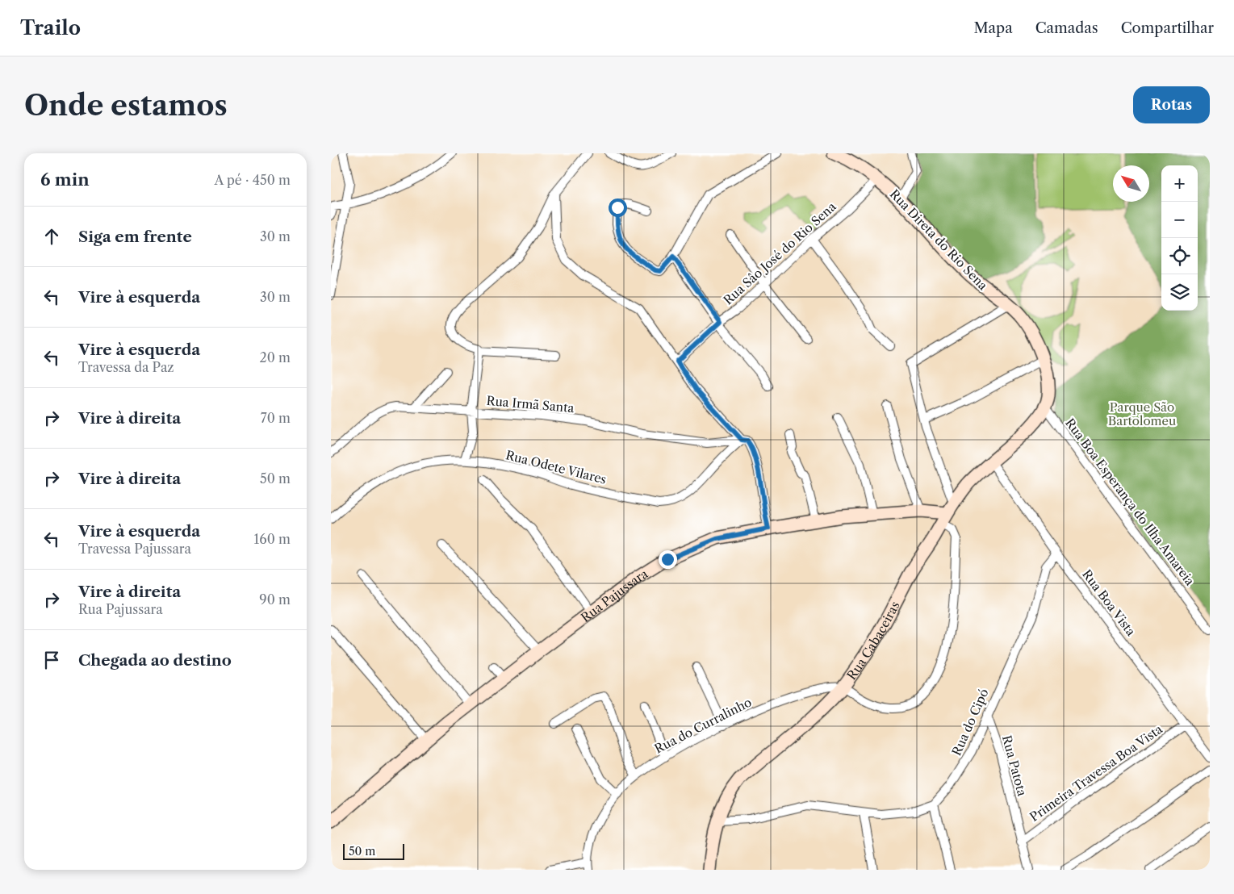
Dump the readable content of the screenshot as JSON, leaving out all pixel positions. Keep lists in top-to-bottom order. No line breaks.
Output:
{"streets":{"main road":["Rua Direta do Rio Sena","Rua Pajussara","Rua Cabaceiras"],"street":["Rua Sâo José do Rio Sena","Rua Irmã Santa","Rua Odete Vilares","Rua Boa Esperança do Ilha Amareia","Rua Boa Vista","Rua do Cipó","Rua do Curralinho","Rua Patota","Primeira Travessa Boa Vista"]},"crossings":[["Rua Direta do Rio Sena","Rua Sâo José do Rio Sena"],["Rua Direta do Rio Sena","Rua Boa Esperança do Ilha Amareia"],["Rua Direta do Rio Sena","Rua Cabaceiras"],["Rua Irmã Santa","Rua Odete Vilares"],["Rua Boa Esperança do Ilha Amareia","Rua Cabaceiras"],["Rua Pajussara","Rua Cabaceiras"],["Rua Boa Vista","Rua Cabaceiras"],["Rua Boa Vista","Rua do Cipó"],["Rua Boa Vista","Primeira Travessa Boa Vista"],["Rua Cabaceiras","Rua do Curralinho"],["Rua do Cipó","Rua Patota"],["Rua Patota","Primeira Travessa Boa Vista"]],"parks":["Parque São Bartolomeu"],"scale_bar":"50 m","north":"top left","page":{"header":"Trailo","nav":["Mapa","Camadas","Compartilhar"],"buttons":"Rotas","title":"Onde estamos","heading":["6 min","A pé · 450 m"],"map_buttons":["+","−"],"list":[["Siga em frente","30 m"],["Vire à esquerda","30 m"],["Vire à esquerda","Travessa da Paz","20 m"],["Vire à direita","70 m"],["Vire à direita","50 m"],["Vire à esquerda","Travessa Pajussara","160 m"],["Vire à direita","Rua Pajussara","90 m"],"Chegada ao destino"],"scale":"50 m"}}
